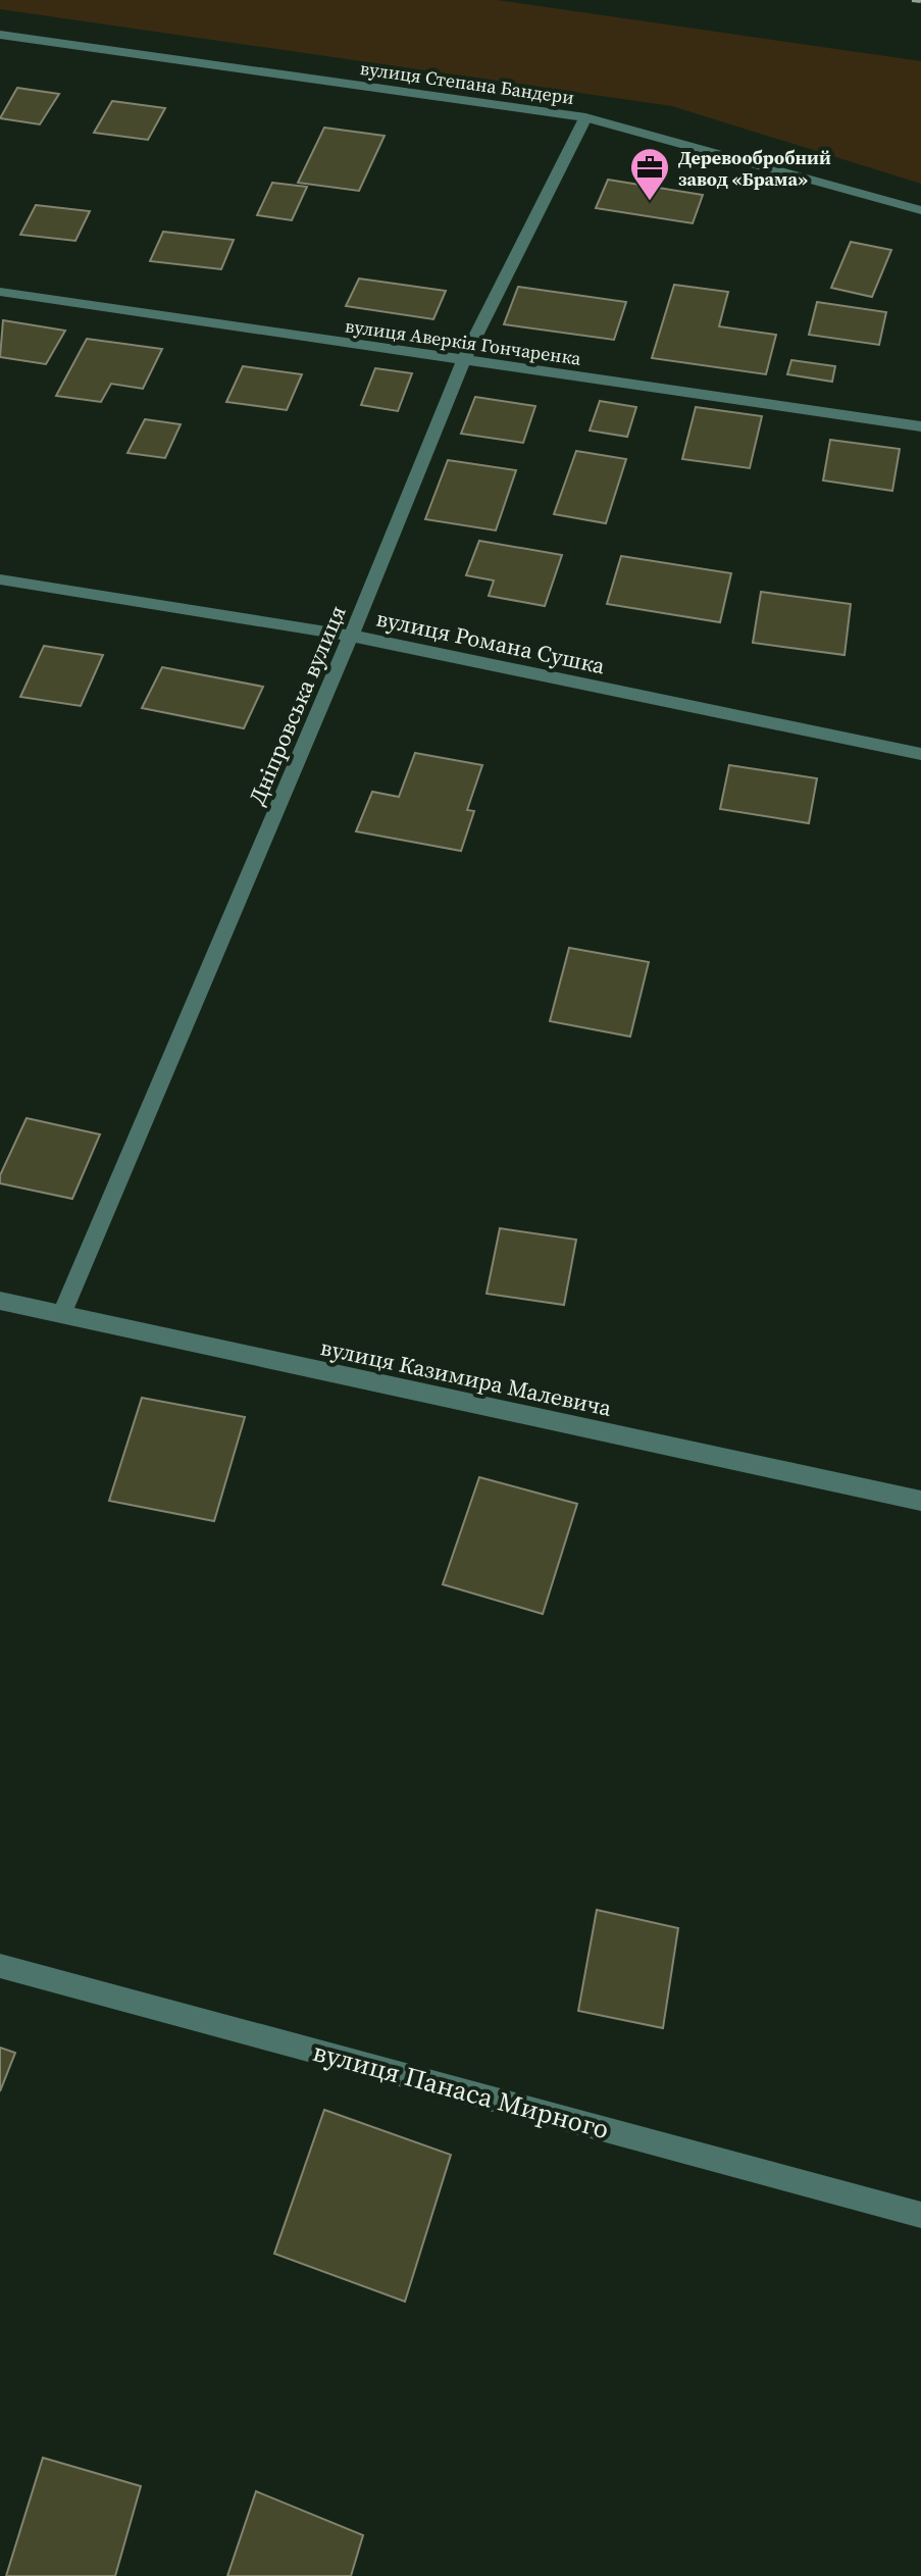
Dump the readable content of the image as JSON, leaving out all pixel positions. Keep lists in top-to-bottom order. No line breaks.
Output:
{"streets":{"street":["вулиця Степана Бандери","вулиця Аверкія Гончаренка","вулиця Романа Сушка","Дніпровська вулиця","вулиця Казимира Малевича","вулиця Панаса Мирного"]},"crossings":[["вулиця Степана Бандери","Дніпровська вулиця"],["вулиця Аверкія Гончаренка","Дніпровська вулиця"],["вулиця Романа Сушка","Дніпровська вулиця"],["Дніпровська вулиця","вулиця Казимира Малевича"]],"places":{"office":["Деревообробний завод «Брама»"]}}
